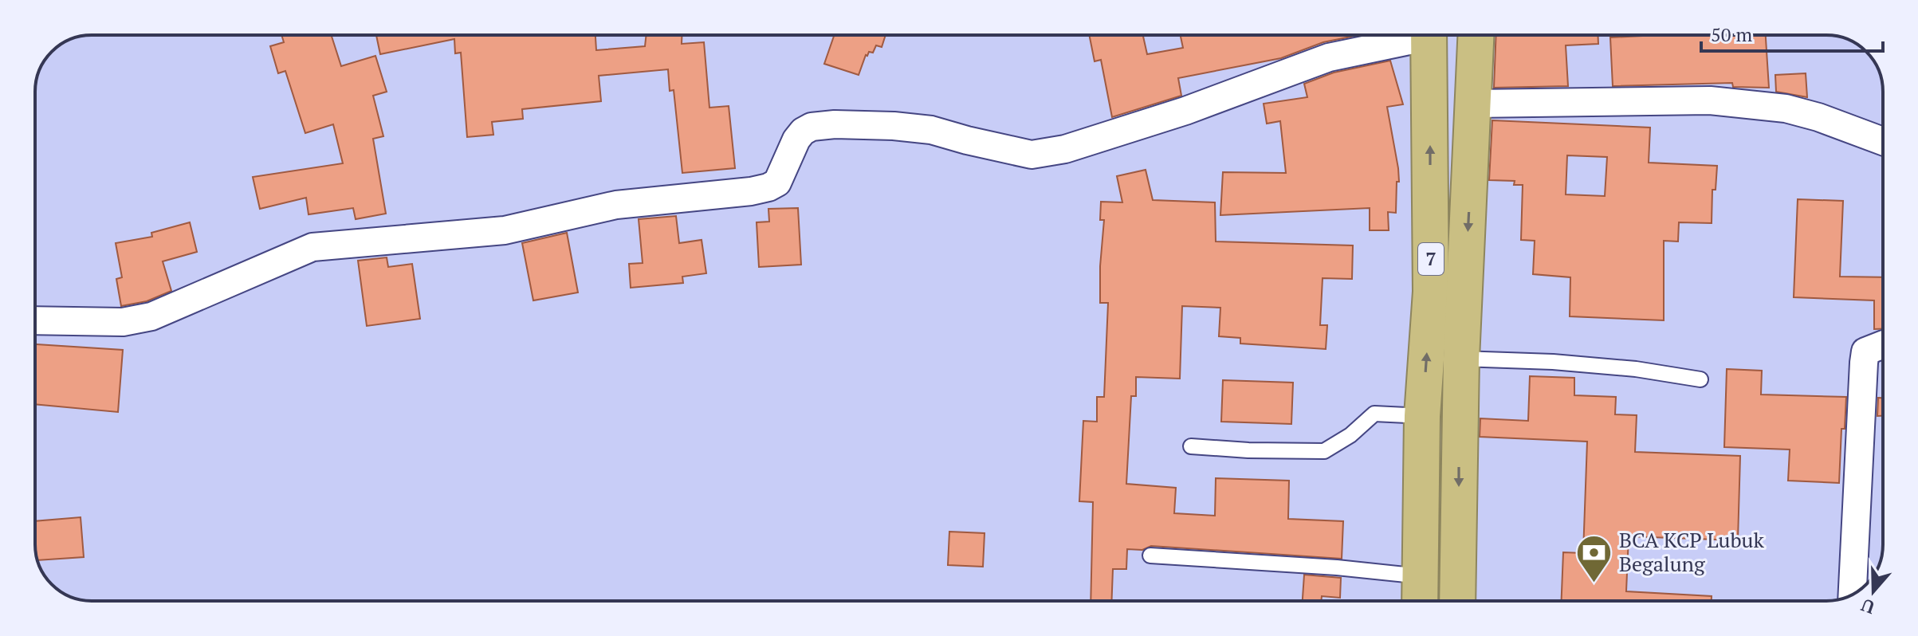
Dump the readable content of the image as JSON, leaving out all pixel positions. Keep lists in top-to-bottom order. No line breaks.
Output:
{"streets":{"highway":["7"]},"places":{"bank":["BCA KCP Lubuk Begalung"]},"scale_bar":"50 m","north":"bottom"}
